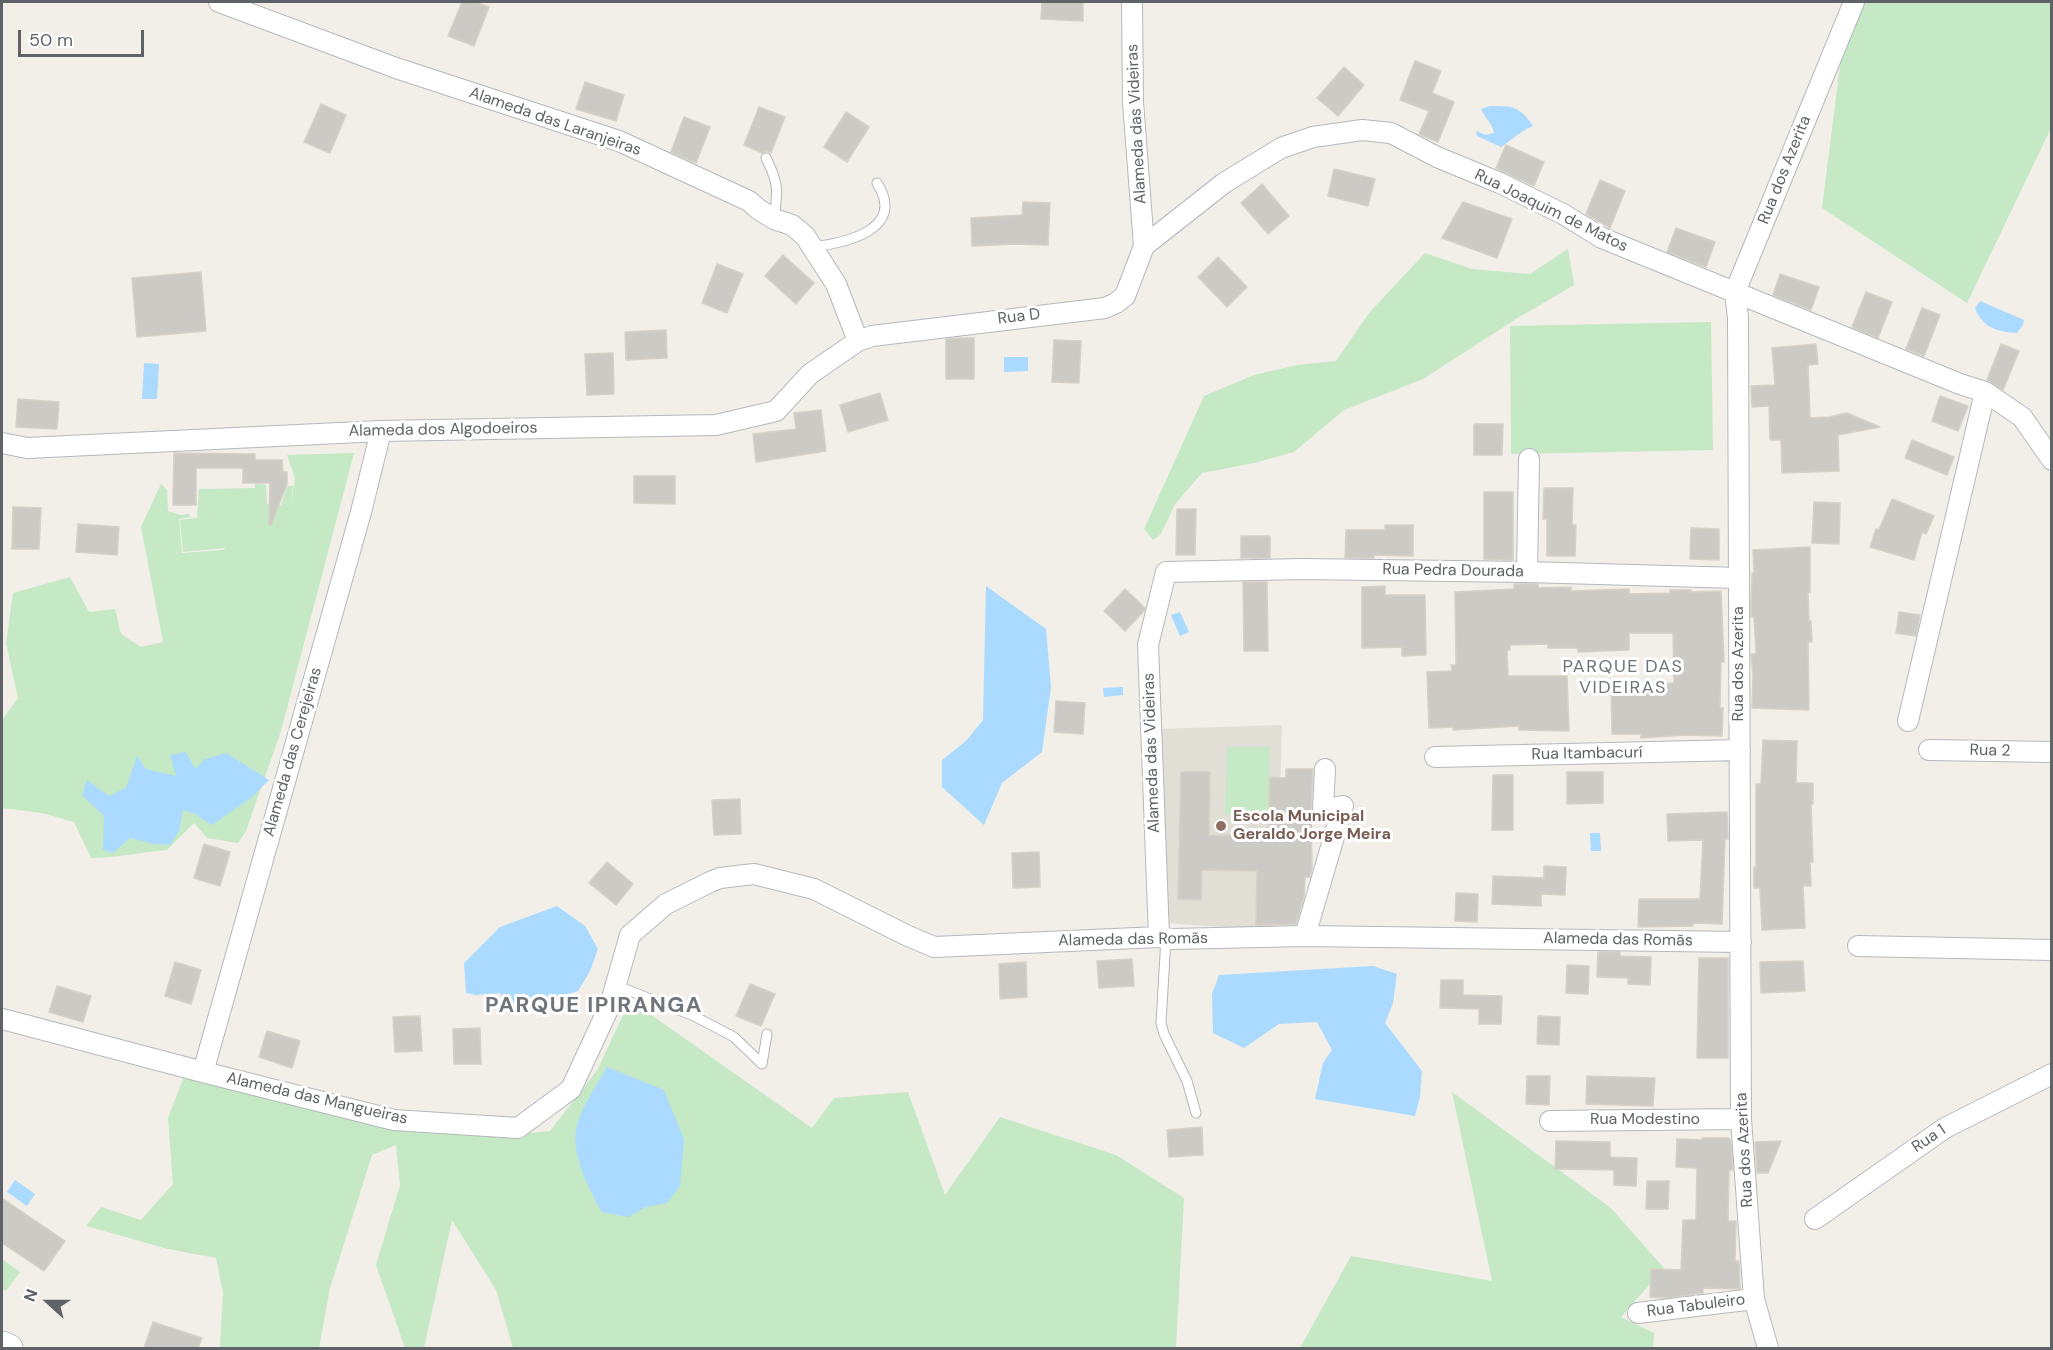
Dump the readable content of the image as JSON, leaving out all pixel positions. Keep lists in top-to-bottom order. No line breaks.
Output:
{"streets":{"street":["Alameda das Laranjeiras","Alameda das Videiras","Rua dos Azerita","Rua Joaquim de Matos","Rua D","Alameda dos Algodoeiros","Rua Pedra Dourada","Rua 2","Alameda das Cerejeiras","Rua Itambacurí","Alameda das Romãs","Alameda das Mangueiras","Rua Modestino","Rua 1","Rua Tabuleiro"]},"crossings":[["Alameda das Laranjeiras","Rua D"],["Alameda das Laranjeiras","Alameda dos Algodoeiros"],["Alameda das Videiras","Rua Joaquim de Matos"],["Alameda das Videiras","Rua D"],["Alameda das Videiras","Rua Pedra Dourada"],["Alameda das Videiras","Alameda das Romãs"],["Rua dos Azerita","Rua Joaquim de Matos"],["Rua dos Azerita","Rua Pedra Dourada"],["Rua dos Azerita","Rua Itambacurí"],["Rua dos Azerita","Alameda das Romãs"],["Rua dos Azerita","Rua Modestino"],["Rua dos Azerita","Rua Tabuleiro"],["Rua Joaquim de Matos","Rua D"],["Rua D","Alameda dos Algodoeiros"],["Alameda dos Algodoeiros","Alameda das Cerejeiras"],["Alameda das Cerejeiras","Alameda das Mangueiras"],["Alameda das Romãs","Alameda das Mangueiras"]],"districts":["PARQUE DAS VIDEIRAS","PARQUE IPIRANGA"],"places":["Escola Municipal Geraldo Jorge Meira"],"scale_bar":"50 m","north":"left"}
